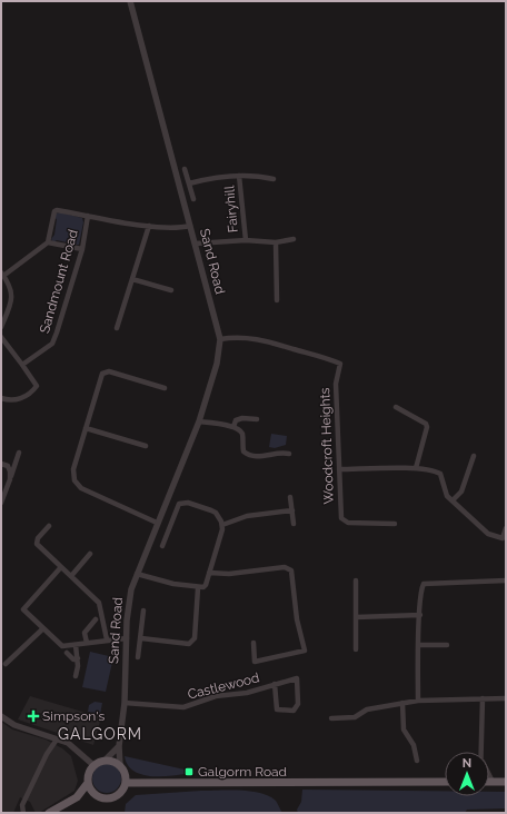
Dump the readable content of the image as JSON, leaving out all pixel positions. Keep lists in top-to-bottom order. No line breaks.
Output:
{"streets":{"street":["Fairyhill","Sand Road","Sandmount Road","Woodcroft Heights","Castlewood"]},"crossings":[["Fairyhill","Sand Road"],["Sand Road","Sandmount Road"],["Sand Road","Woodcroft Heights"],["Sand Road","Castlewood"]],"districts":["GALGORM"],"places":{"health":["Simpson's"],"transit":["Galgorm Road"]},"north":"top"}
